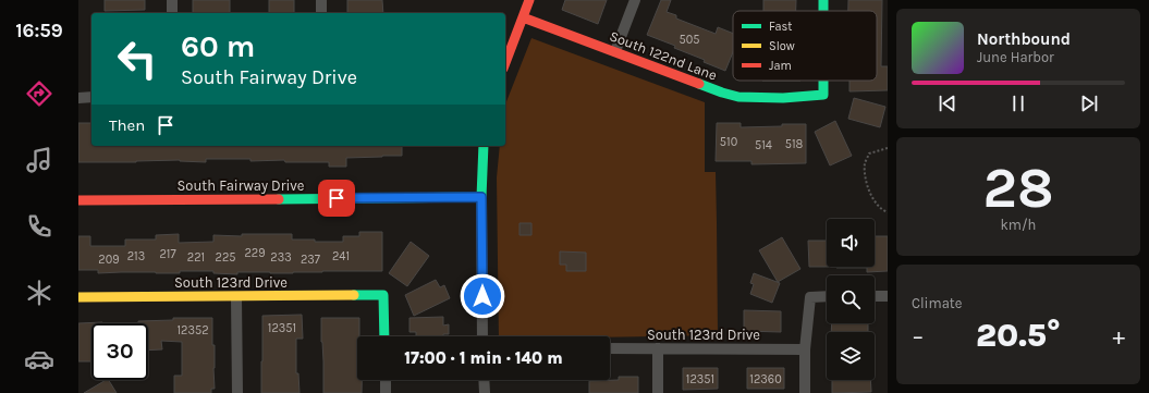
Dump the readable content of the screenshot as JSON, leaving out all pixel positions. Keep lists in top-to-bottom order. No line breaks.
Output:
{"streets":{"street":["South 122nd Lane","South Fairway Drive","South 123rd Drive"]},"house_numbers":["505","510","518","514","229","217","213","241","221","225","233","209","237","12351","12352","12351","12360"],"legend":["Fast","Slow","Jam"],"page":{"tabs":"16:59","turn":["60 m","South Fairway Drive"],"song":["Northbound","June Harbor"],"then":"Then","tile":[["28","km/h"],"Climate"],"heat":["−","20.5°","+"],"limit":"30","trip":"17:00 · 1 min · 140 m"}}
